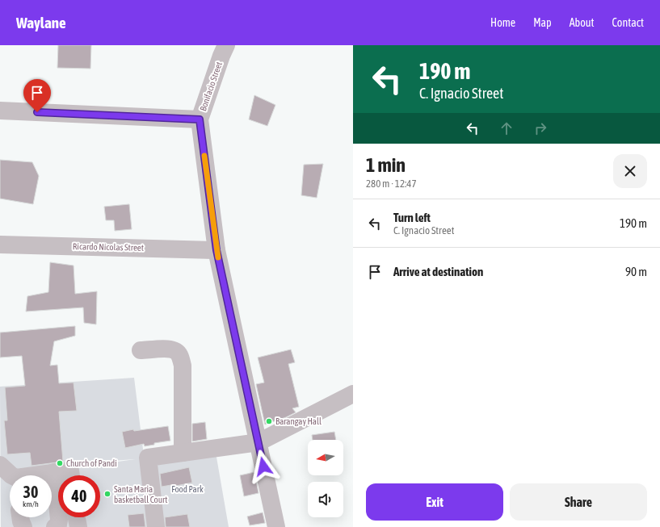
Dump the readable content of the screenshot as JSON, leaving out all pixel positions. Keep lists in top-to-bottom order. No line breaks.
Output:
{"streets":{"street":["Bonifacio Street","Ricardo Nicolas Street"]},"crossings":[["Bonifacio Street","Ricardo Nicolas Street"]],"parks":["Food Park"],"places":["Barangay Hall","Church of Pandi","Santa Maria basketball Court"],"north":"left","page":{"header":"Waylane","nav":["Home","Map","About","Contact"],"turn":["190 m","C. Ignacio Street"],"heading":["1 min","280 m · 12:47"],"list":[{"name":"Turn left","note":"C. Ignacio Street","value":"190 m"},{"name":"Arrive at destination","value":"90 m"}],"speed":"30 km/h","limit":"40","buttons":["Exit","Share"]}}
